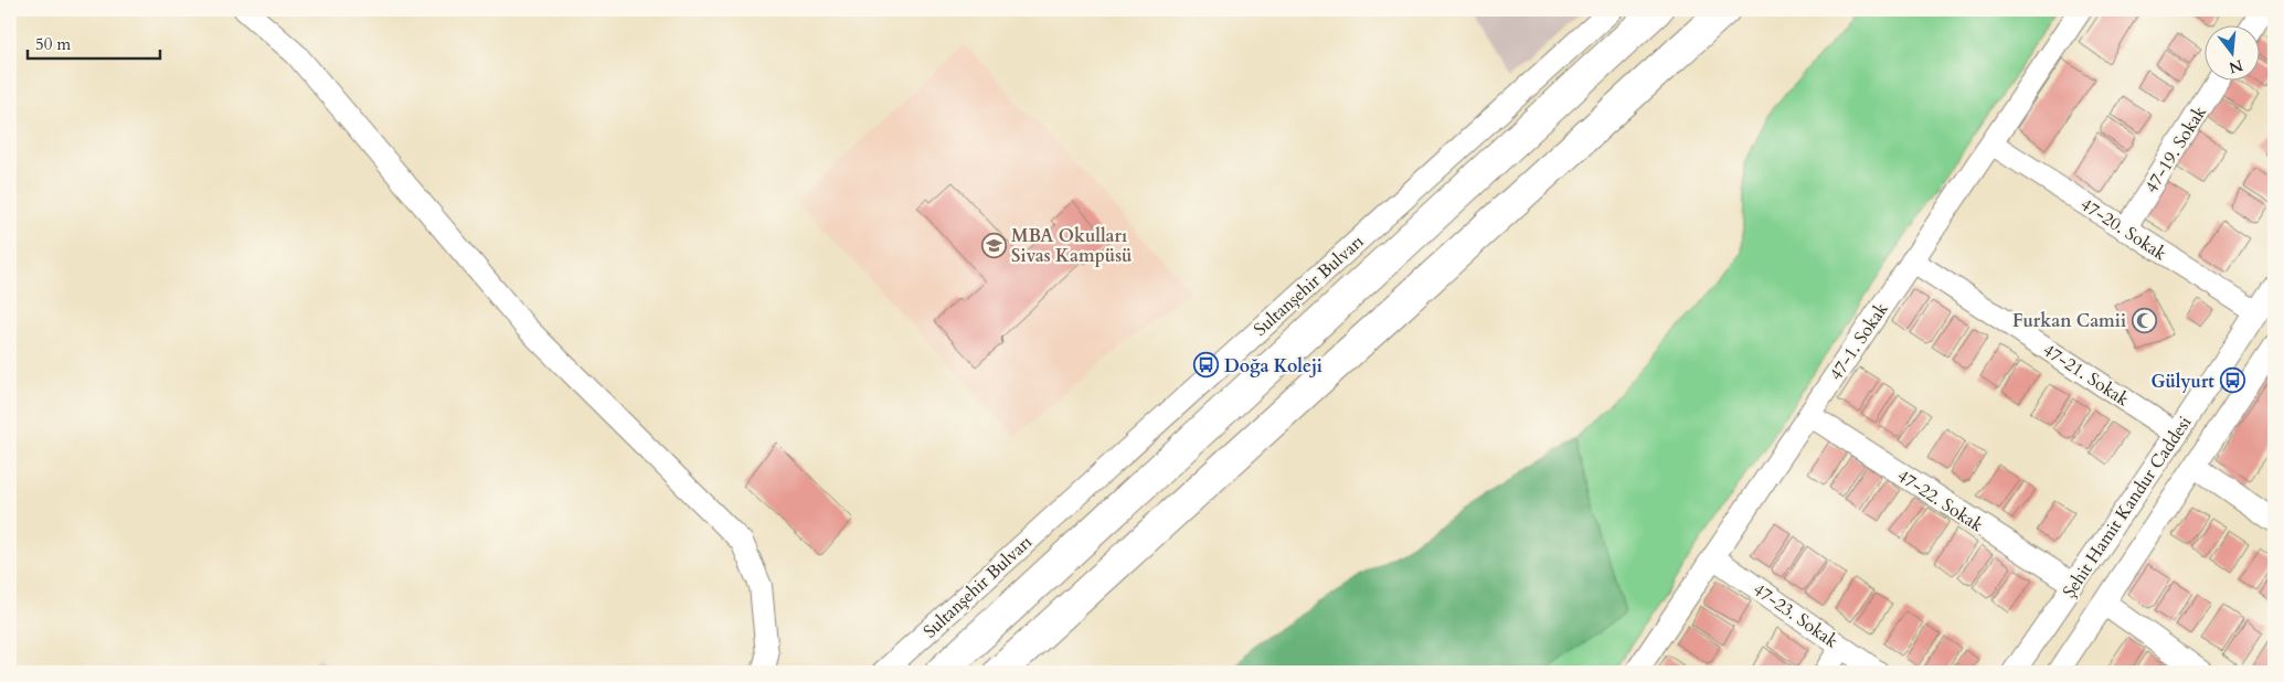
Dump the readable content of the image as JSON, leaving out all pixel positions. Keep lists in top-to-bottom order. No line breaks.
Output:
{"streets":{"highway":["Sultanşehir Bulvarı"],"street":["47-19. Sokak","47-20. Sokak","47-1. Sokak","47-21. Sokak","47-22. Sokak","Şehit Hamit Kandur Caddesi","47-23. Sokak"]},"crossings":[["47-19. Sokak","47-20. Sokak"],["47-20. Sokak","47-1. Sokak"],["47-20. Sokak","Şehit Hamit Kandur Caddesi"],["47-1. Sokak","47-21. Sokak"],["47-1. Sokak","47-22. Sokak"],["47-1. Sokak","47-23. Sokak"],["47-21. Sokak","Şehit Hamit Kandur Caddesi"],["47-22. Sokak","Şehit Hamit Kandur Caddesi"]],"places":{"school or university":["MBA Okulları Sivas Kampüsü"],"mosque":["Furkan Camii"],"bus stop":["Doğa Koleji","Gülyurt"]},"scale_bar":"50 m","north":"bottom"}
